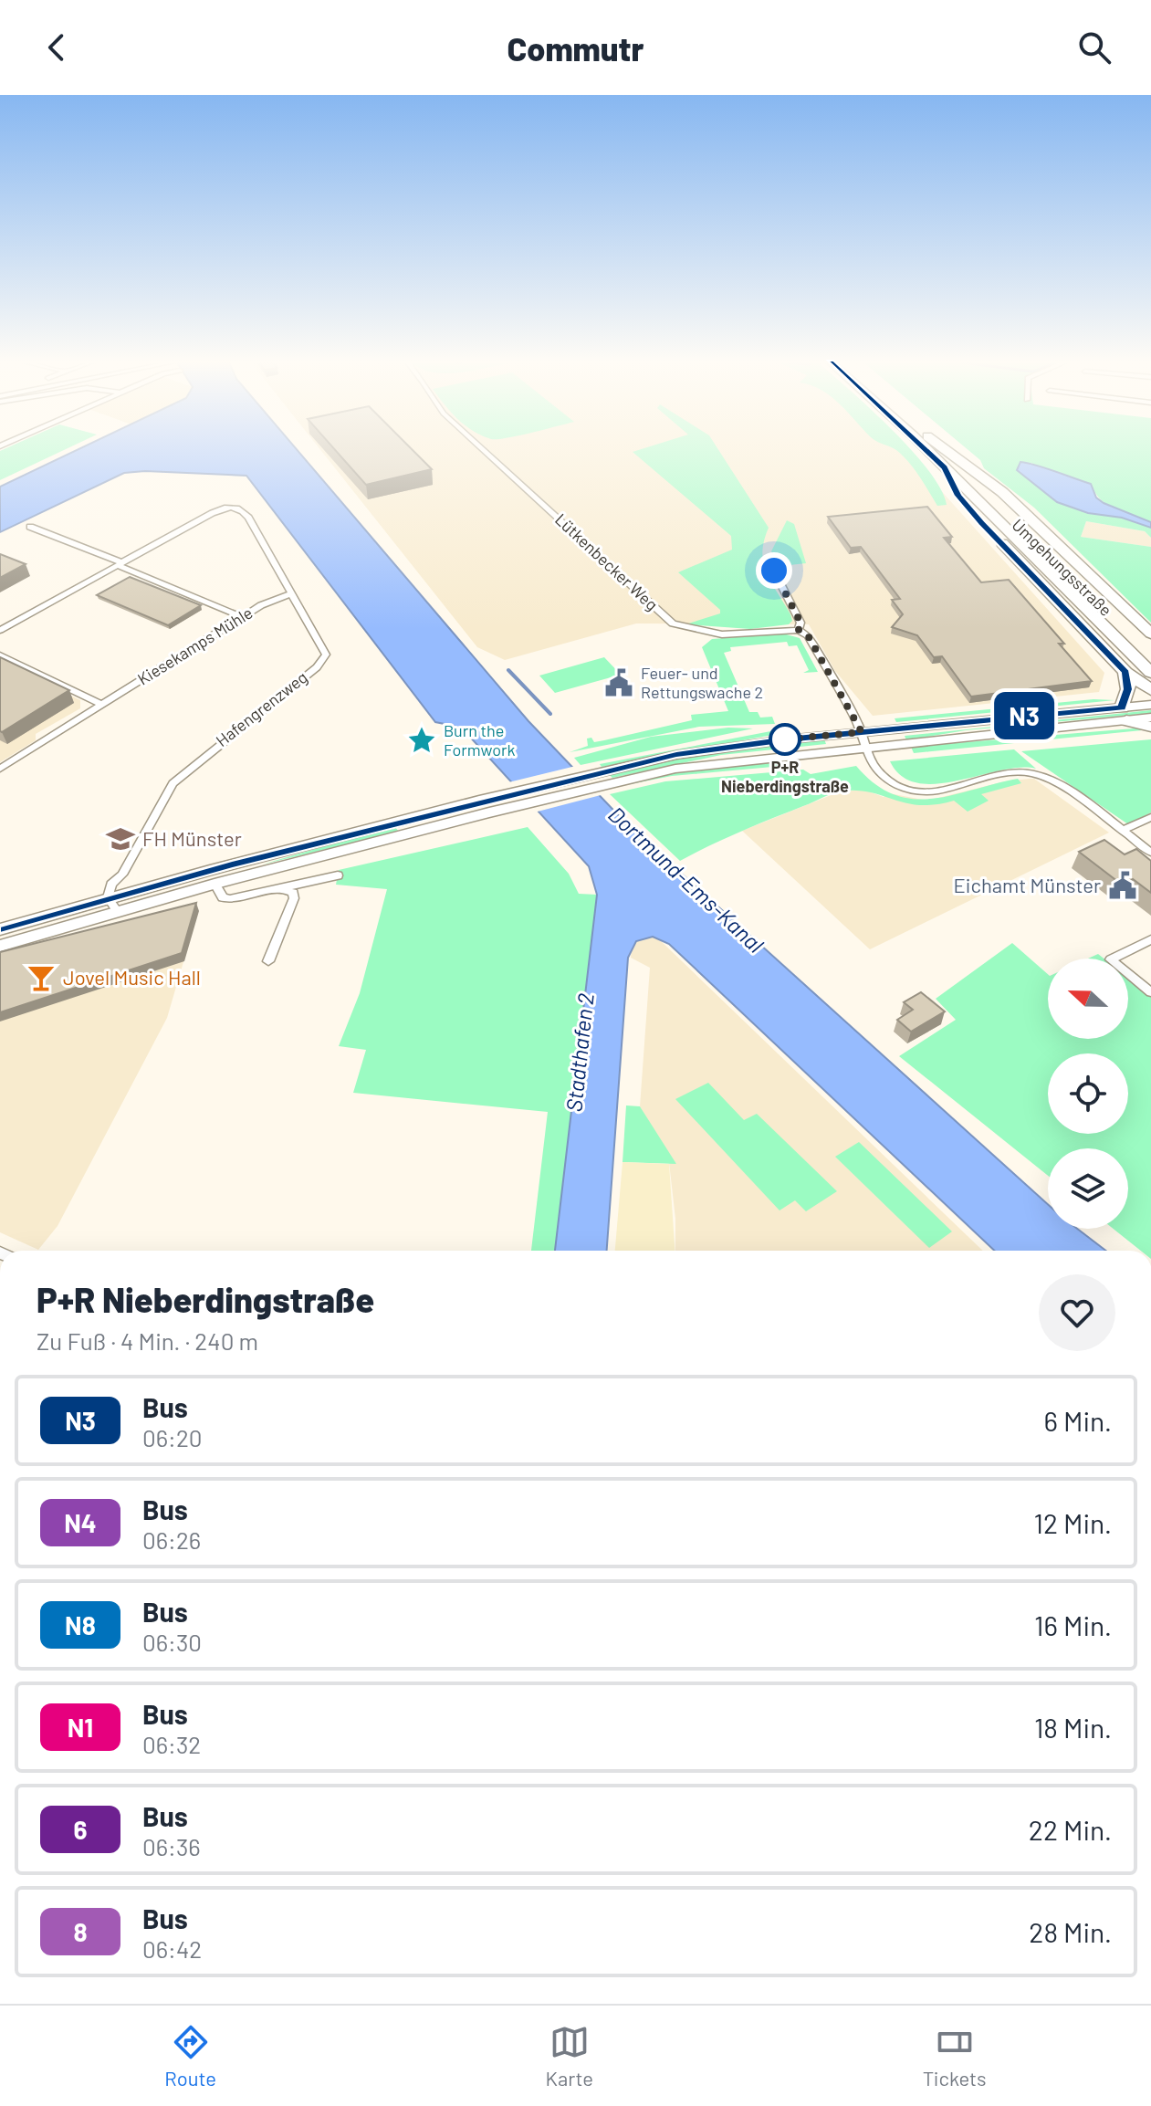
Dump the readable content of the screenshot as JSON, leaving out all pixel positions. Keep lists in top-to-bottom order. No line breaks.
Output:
{"streets":{"highway":["Umgehungsstraße"],"street":["Lütkenbecker Weg","Kiesekamps Mühle","Hafengrenzweg"]},"crossings":[["Kiesekamps Mühle","Hafengrenzweg"]],"water":["Dortmund-Ems-Kanal","Stadthafen 2"],"places":{"public building":["Feuer- und Rettungswache 2","Eichamt Münster"],"other":["P+R Nieberdingstraße"],"place":["Burn the Formwork"],"school or university":["FH Münster"],"bar":["Jovel Music Hall"]},"lines":["bus line N3"],"north":"left","page":{"header":"Commutr","on_map":"N3","heading":["P+R Nieberdingstraße","Zu Fuß · 4 Min. · 240 m"],"list":[{"mark":"N3","name":"Bus","note":"06:20","value":"6 Min."},{"mark":"N4","name":"Bus","note":"06:26","value":"12 Min."},{"mark":"N8","name":"Bus","note":"06:30","value":"16 Min."},{"mark":"N1","name":"Bus","note":"06:32","value":"18 Min."},{"mark":"6","name":"Bus","note":"06:36","value":"22 Min."},{"mark":"8","name":"Bus","note":"06:42","value":"28 Min."}],"tabs":["Route","Karte","Tickets"]}}
